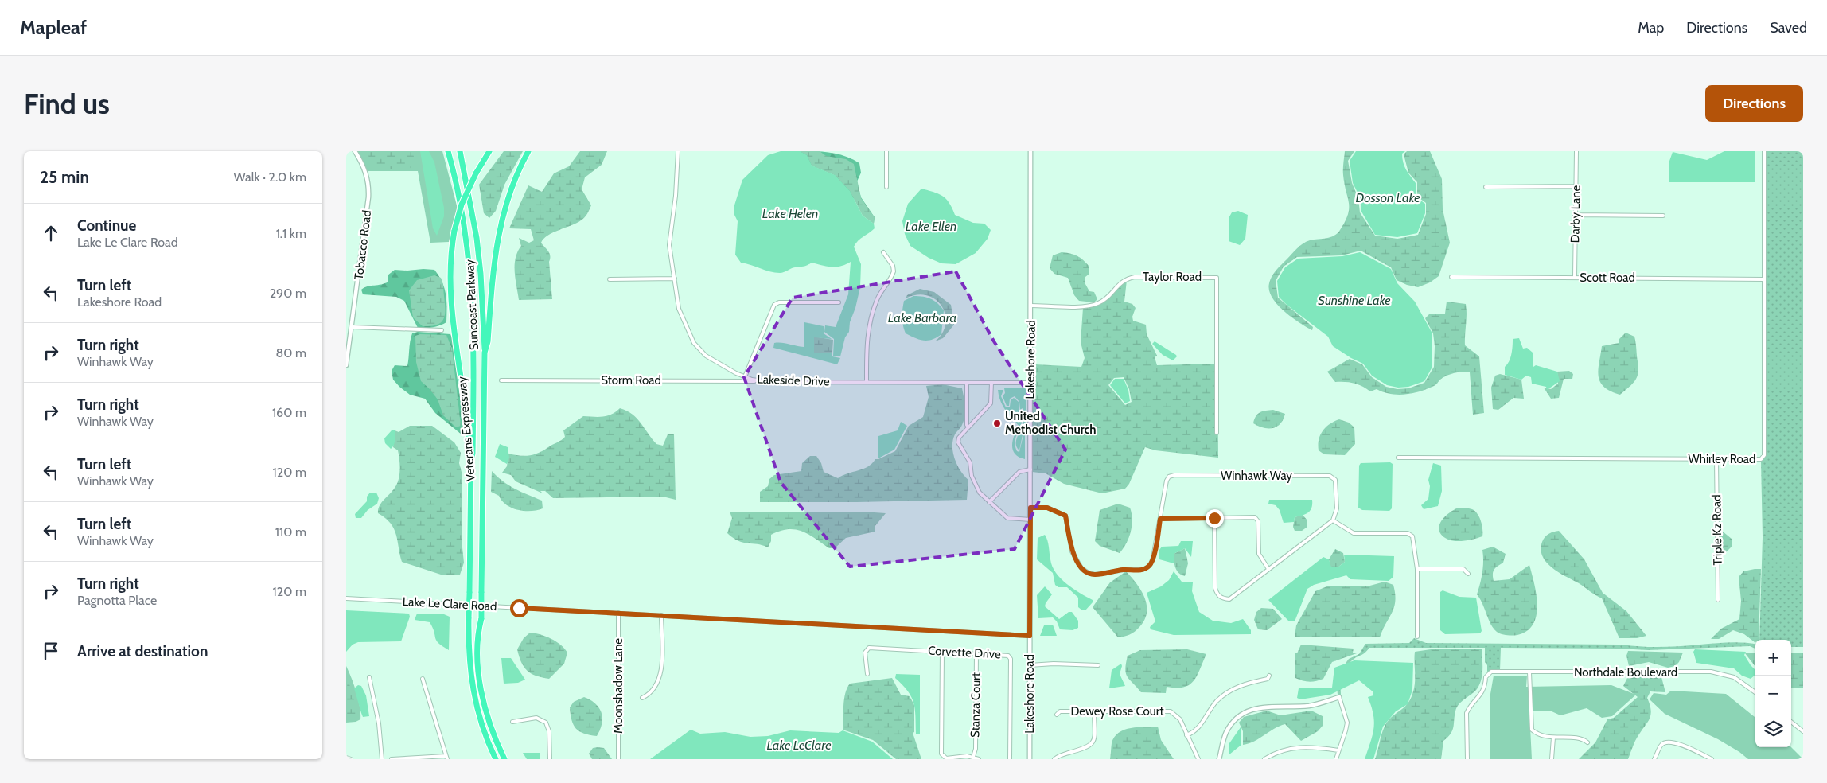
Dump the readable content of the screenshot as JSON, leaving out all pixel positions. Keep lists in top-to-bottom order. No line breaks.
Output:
{"streets":{"highway":["Suncoast Parkway","Veterans Expressway"],"street":["Darby Lane","Tobacco Road","Taylor Road","Scott Road","Lakeshore Road","Storm Road","Lakeside Drive","Whirley Road","Winhawk Way","Triple Kz Road","Lake Le Clare Road","Corvette Drive","Northdale Boulevard","Moonshadow Lane","Stanza Court","Dewey Rose Court"]},"crossings":[["Darby Lane","Scott Road"],["Taylor Road","Lakeshore Road"],["Scott Road","Whirley Road"],["Suncoast Parkway","Veterans Expressway"],["Lakeshore Road","Lakeside Drive"],["Lakeshore Road","Winhawk Way"],["Lakeshore Road","Lake Le Clare Road"],["Storm Road","Lakeside Drive"],["Whirley Road","Triple Kz Road"],["Lake Le Clare Road","Moonshadow Lane"],["Corvette Drive","Stanza Court"]],"water":["Dosson Lake","Lake Helen","Lake Ellen","Sunshine Lake","Lake Barbara","Lake LeClare"],"places":["United Methodist Church"],"page":{"header":"Mapleaf","nav":["Map","Directions","Saved"],"buttons":"Directions","title":"Find us","heading":["25 min","Walk · 2.0 km"],"list":[["Continue","Lake Le Clare Road","1.1 km"],["Turn left","Lakeshore Road","290 m"],["Turn right","Winhawk Way","80 m"],["Turn right","Winhawk Way","160 m"],["Turn left","Winhawk Way","120 m"],["Turn left","Winhawk Way","110 m"],["Turn right","Pagnotta Place","120 m"],"Arrive at destination"],"map_buttons":["+","−"]}}
